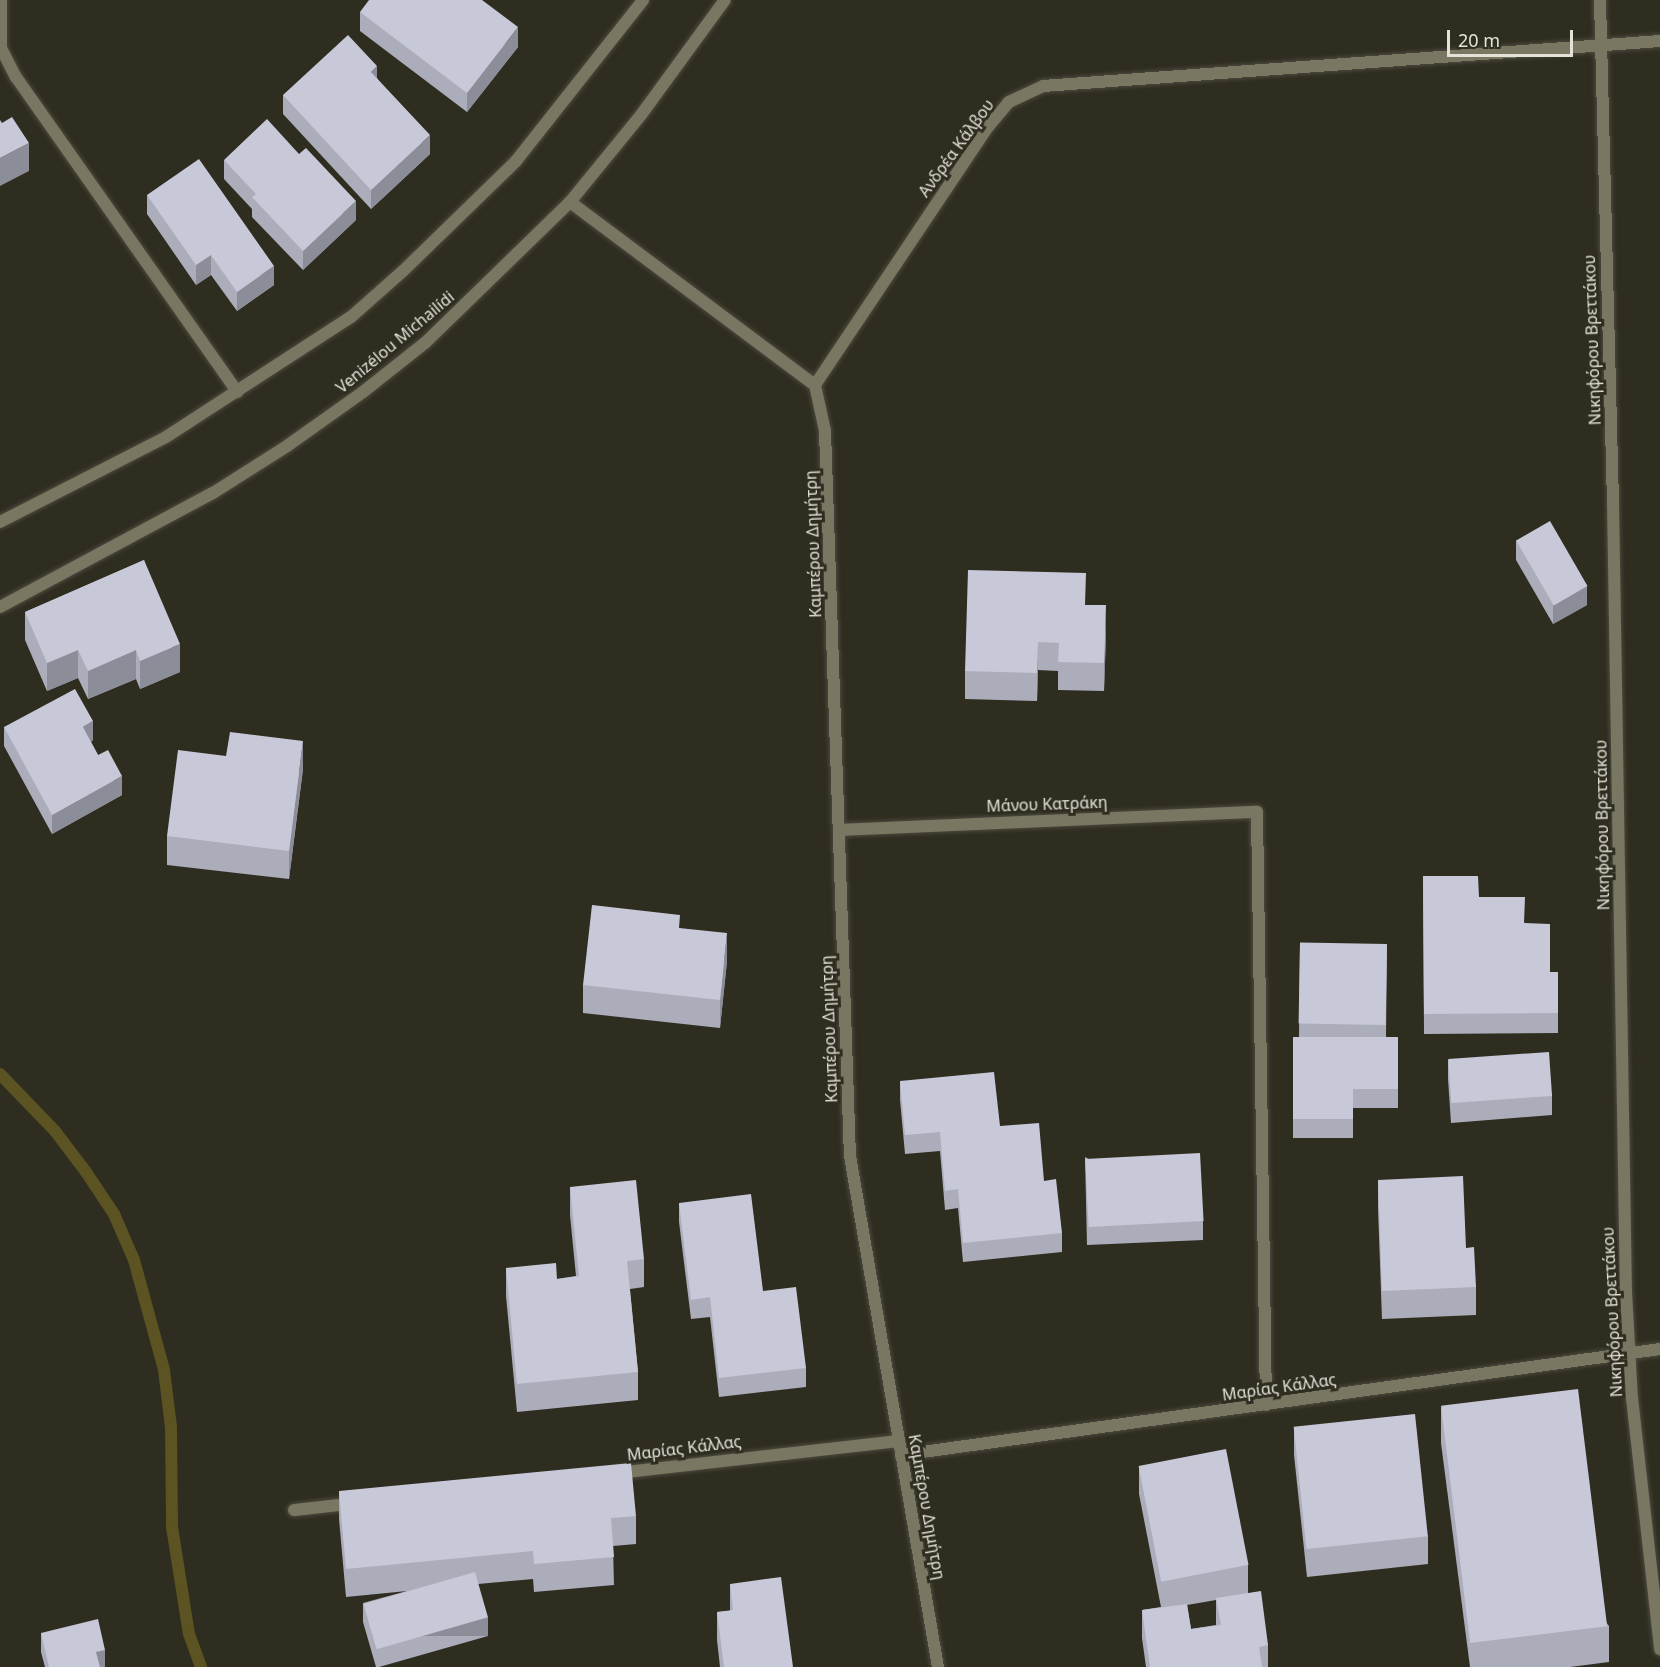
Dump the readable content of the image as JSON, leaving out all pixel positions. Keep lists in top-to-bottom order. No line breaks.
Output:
{"streets":{"street":["Ανδρέα Κάλβου","Νικηφόρου Βρεττάκου","Venizélou Michailídi","Καμπέρου Δημήτρη","Μάνου Κατράκη","Μαρίας Κάλλας"]},"crossings":[["Ανδρέα Κάλβου","Νικηφόρου Βρεττάκου"],["Ανδρέα Κάλβου","Καμπέρου Δημήτρη"],["Νικηφόρου Βρεττάκου","Μαρίας Κάλλας"],["Καμπέρου Δημήτρη","Μάνου Κατράκη"],["Καμπέρου Δημήτρη","Μαρίας Κάλλας"],["Μάνου Κατράκη","Μαρίας Κάλλας"]],"scale_bar":"20 m"}
